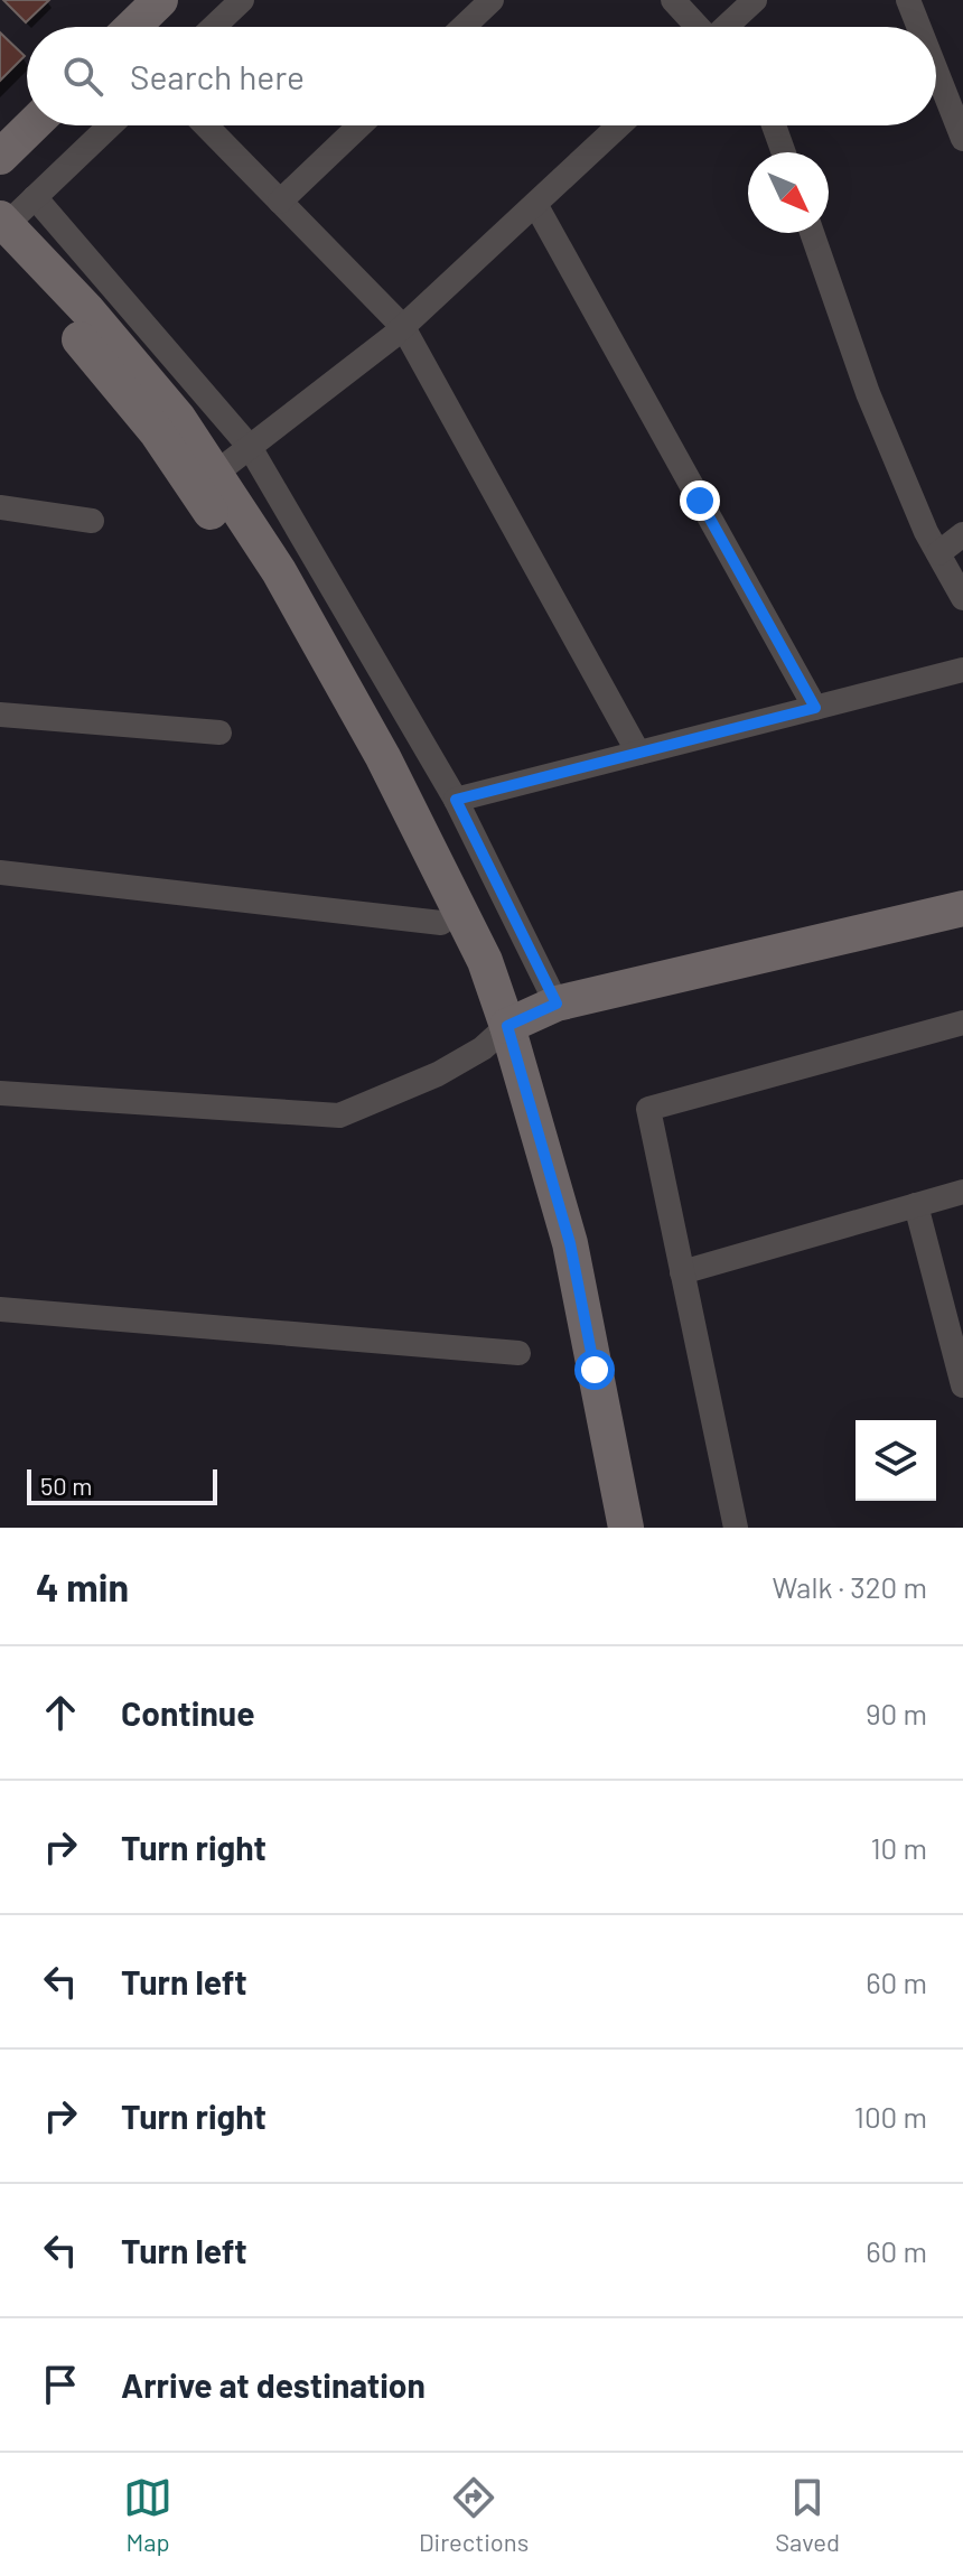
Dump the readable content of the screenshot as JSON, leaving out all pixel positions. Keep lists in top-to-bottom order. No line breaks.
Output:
{"scale_bar":"50 m","north":"bottom right","page":{"search":"Search here","scale":"50 m","heading":["4 min","Walk · 320 m"],"list":[["Continue","90 m"],["Turn right","10 m"],["Turn left","60 m"],["Turn right","100 m"],["Turn left","60 m"],"Arrive at destination"],"nav":["Map","Directions","Saved"]}}
